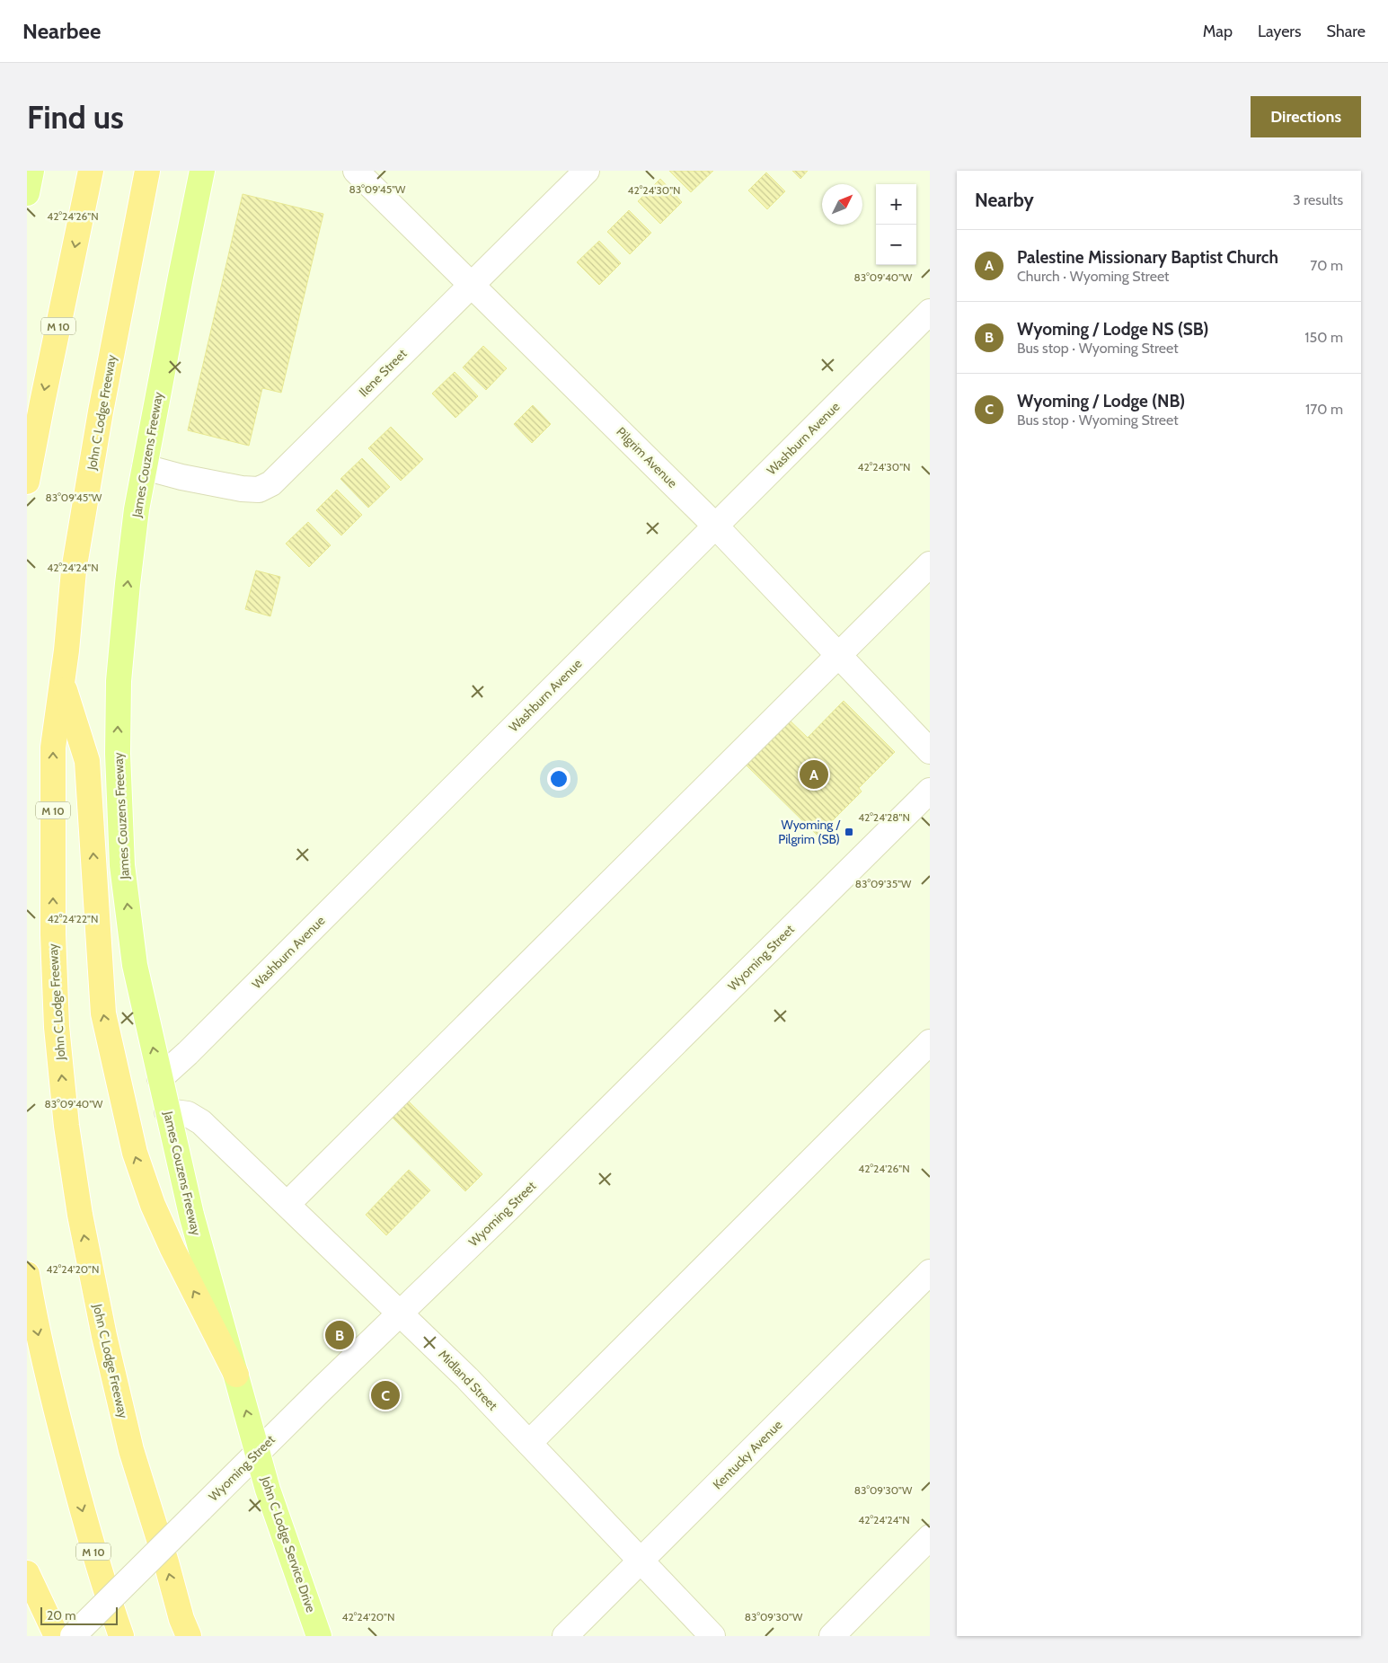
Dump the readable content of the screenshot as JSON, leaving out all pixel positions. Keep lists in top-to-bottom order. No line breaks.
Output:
{"streets":{"highway":["M 10","John C Lodge Freeway"],"main road":["James Couzens Freeway","John C Lodge Service Drive"],"street":["Ilene Street","Washburn Avenue","Pilgrim Avenue","Wyoming Street","Midland Street","Kentucky Avenue"]},"crossings":[["Ilene Street","James Couzens Freeway"],["Ilene Street","Pilgrim Avenue"],["Washburn Avenue","James Couzens Freeway"],["Washburn Avenue","Pilgrim Avenue"],["James Couzens Freeway","Wyoming Street"],["James Couzens Freeway","Midland Street"],["James Couzens Freeway","John C Lodge Service Drive"],["Wyoming Street","Midland Street"],["Wyoming Street","John C Lodge Service Drive"],["Midland Street","Kentucky Avenue"]],"one_way":["James Couzens Freeway"],"places":{"transit":["Wyoming / Pilgrim (SB)"]},"scale_bar":"20 m","north":"top right","page":{"header":"Nearbee","nav":["Map","Layers","Share"],"buttons":"Directions","title":"Find us","heading":["Nearby","3 results"],"map_buttons":["+","−"],"list":[{"mark":"A","name":"Palestine Missionary Baptist Church","note":"Church · Wyoming Street","value":"70 m"},{"mark":"B","name":"Wyoming / Lodge NS (SB)","note":"Bus stop · Wyoming Street","value":"150 m"},{"mark":"C","name":"Wyoming / Lodge (NB)","note":"Bus stop · Wyoming Street","value":"170 m"}],"pins":["A","B","C"],"scale":"20 m"},"coordinates":["83°09'45\"W","42°24'30\"N","42°24'26\"N","83°09'40\"W","42°24'24\"N","42°24'28\"N","83°09'35\"W","42°24'22\"N","42°24'20\"N","83°09'30\"W"]}
